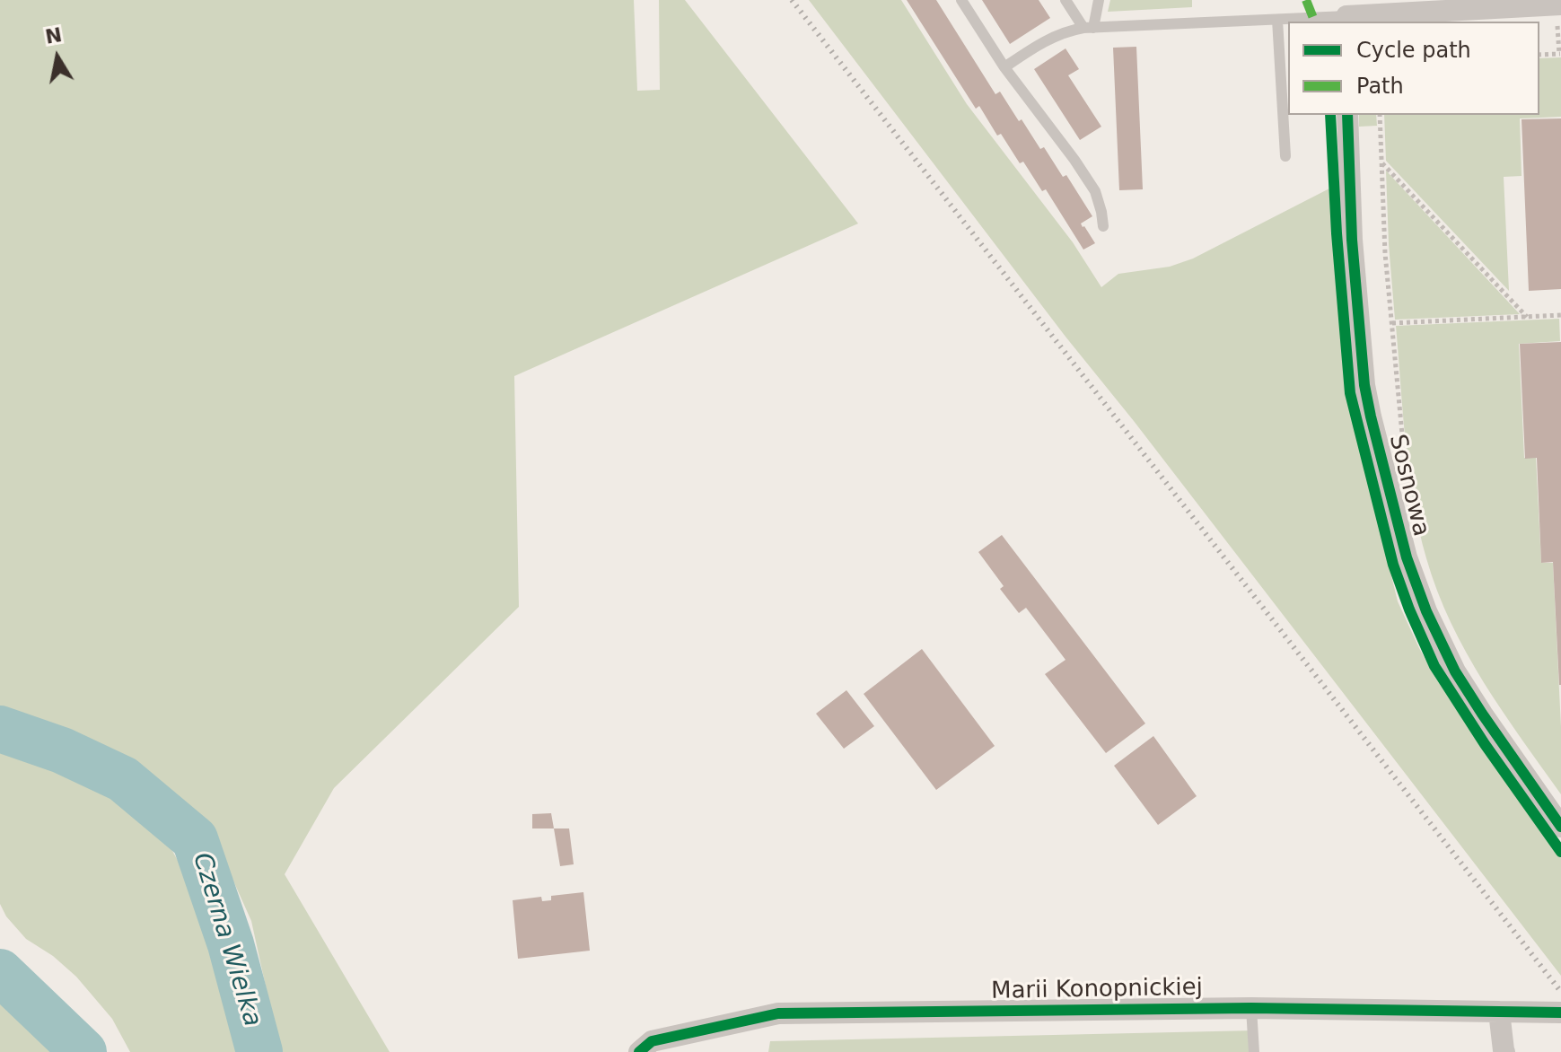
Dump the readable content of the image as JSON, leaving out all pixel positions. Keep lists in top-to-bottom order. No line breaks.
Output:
{"streets":{"street":["Sosnowa","Marii Konopnickiej"]},"water":["Czerna Wielka"],"legend":["Cycle path","Path"],"north":"top"}
